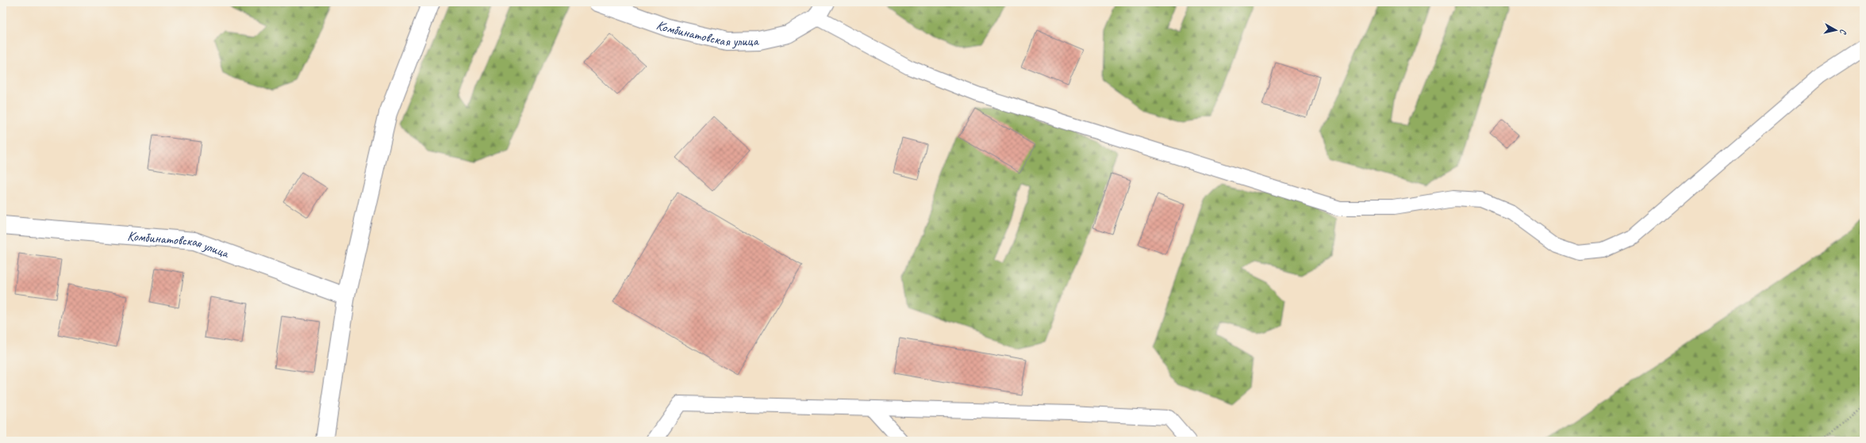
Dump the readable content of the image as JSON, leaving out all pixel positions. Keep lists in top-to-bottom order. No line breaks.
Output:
{"streets":{"street":["Комбинатовская улица"]},"north":"right"}
